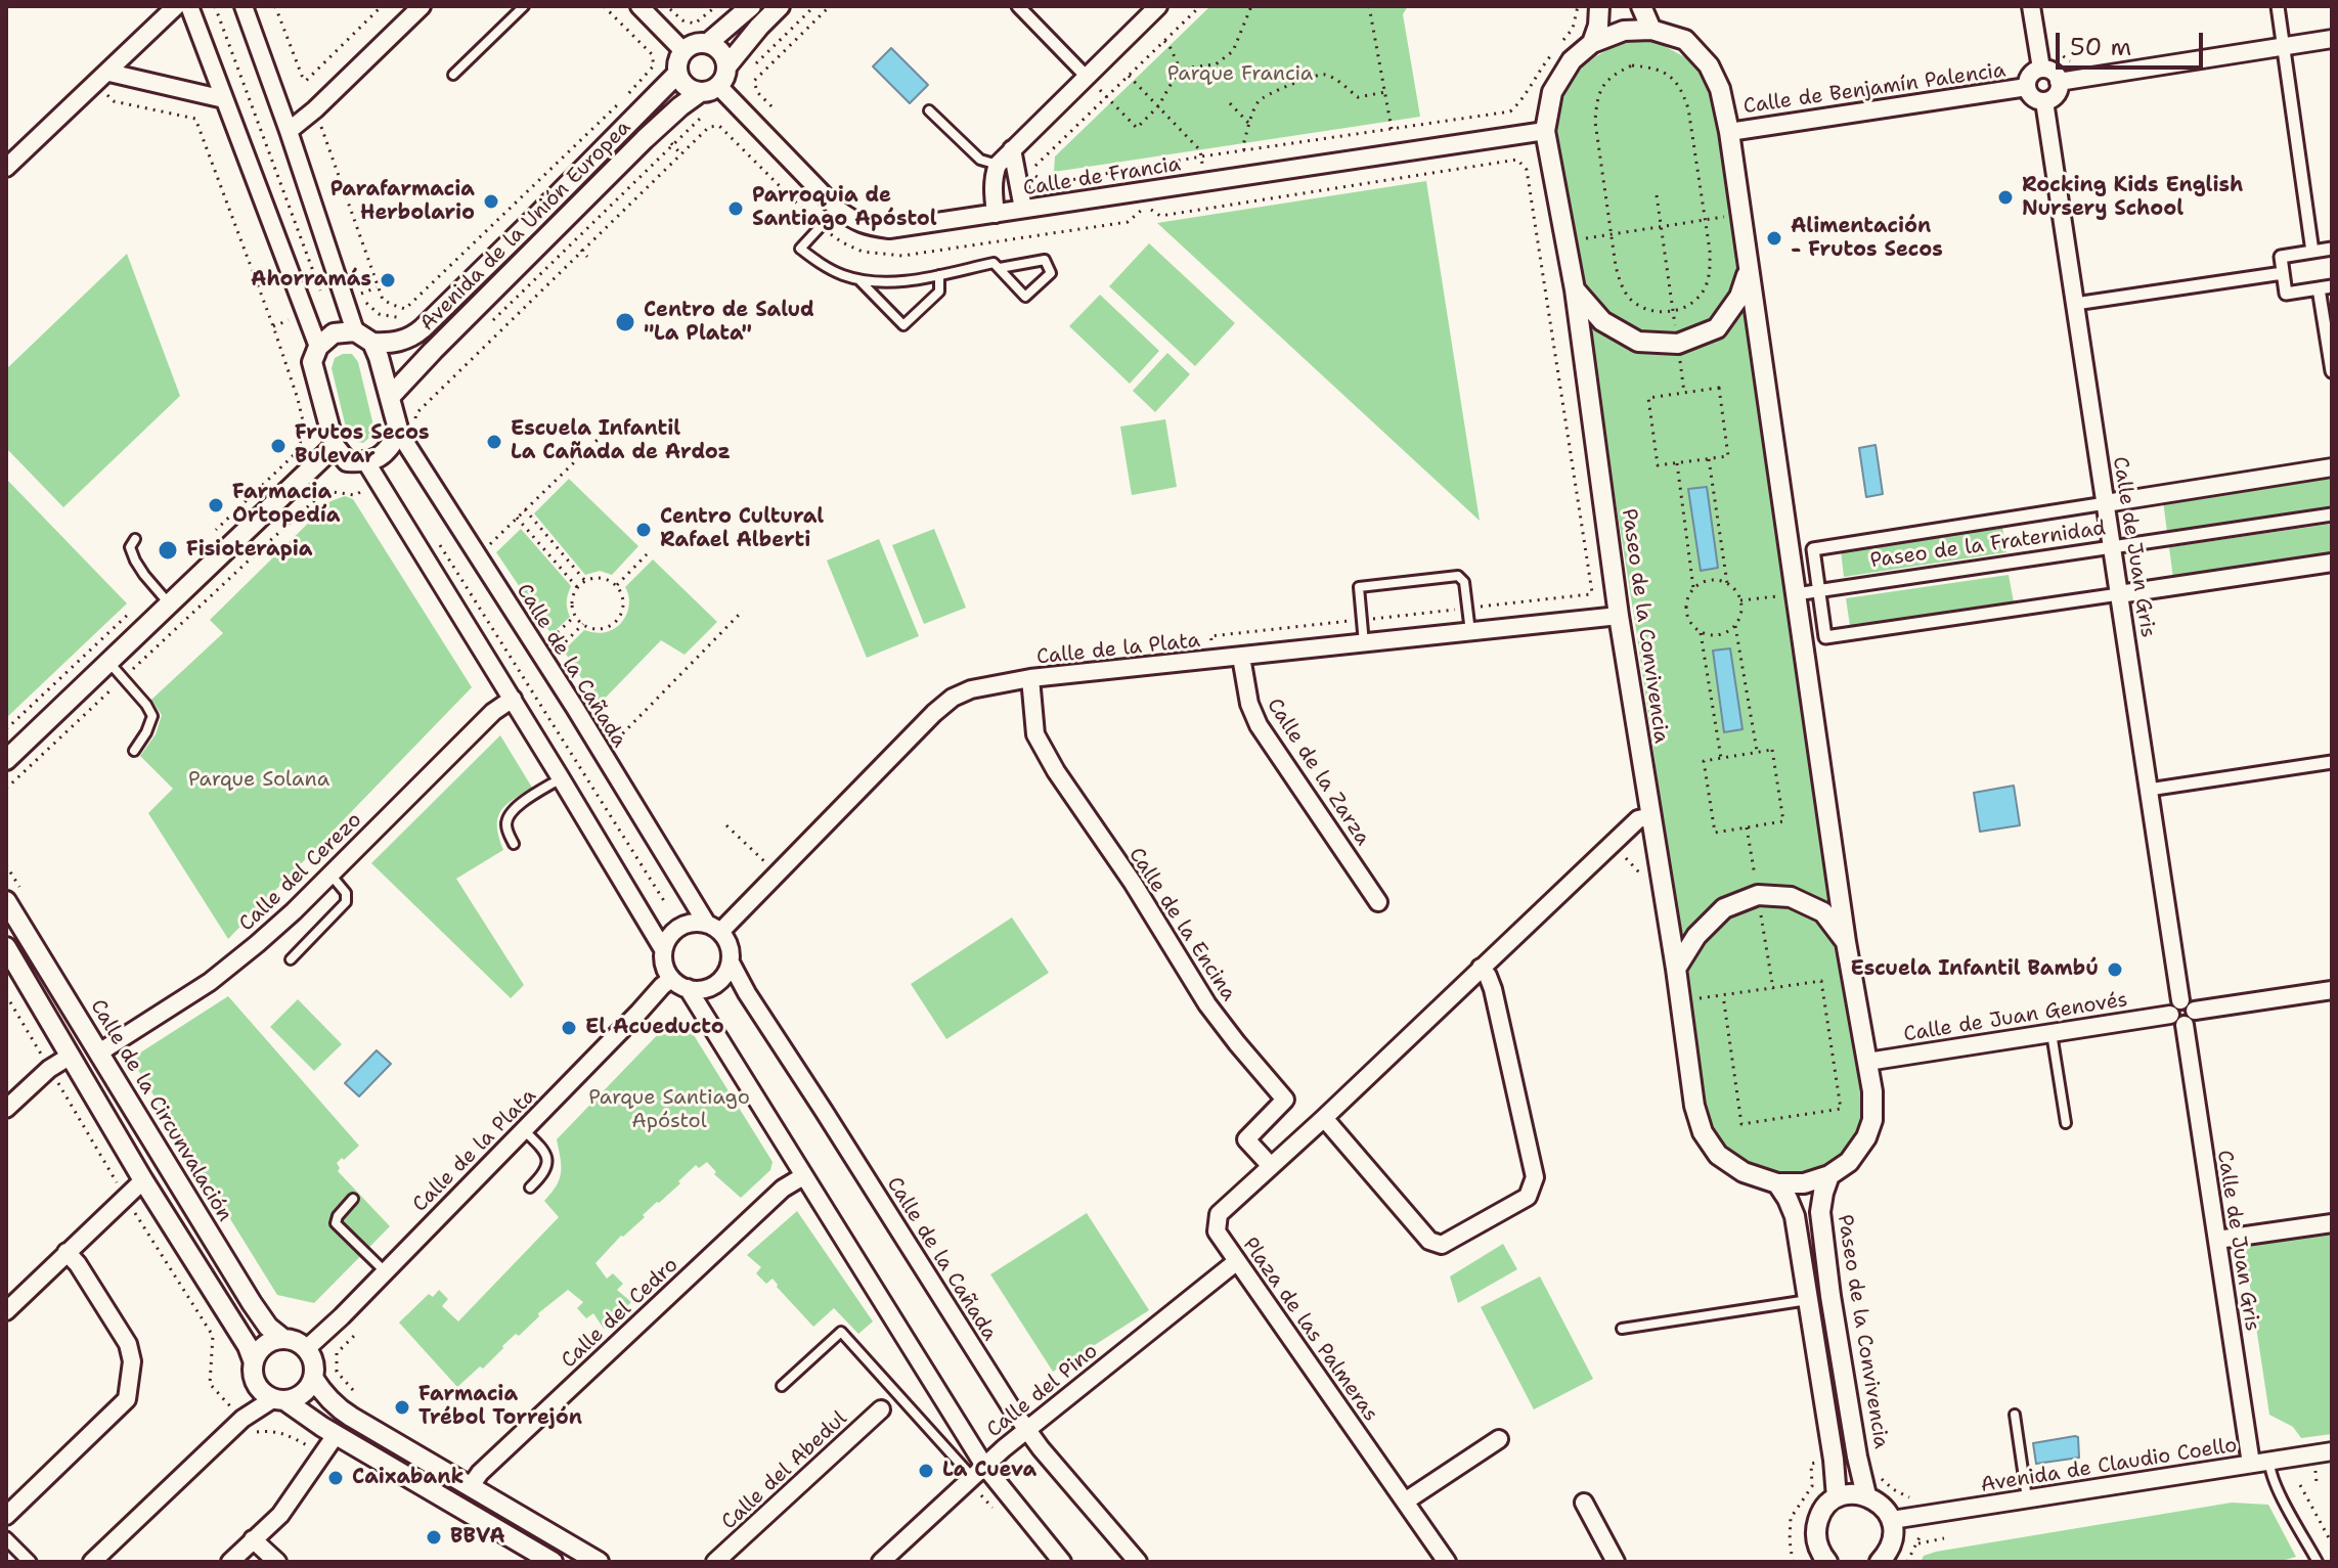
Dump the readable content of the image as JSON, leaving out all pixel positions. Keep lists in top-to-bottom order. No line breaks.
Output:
{"streets":{"street":["Calle de Benjamín Palencia","Calle de Francia","Avenida de la Unión Europea","Paseo de la Fraternidad","Calle de Juan Gris","Paseo de la Convivencia","Calle de la Plata","Calle de la Cañada","Calle de la Zarza","Calle del Cerezo","Calle de la Encina","Calle de Juan Genovés","Calle de la Circunvalación","Calle del Cedro","Plaza de las Palmeras","Calle del Pino","Avenida de Claudio Coello","Calle del Abedul"]},"crossings":[["Calle de Benjamín Palencia","Calle de Juan Gris"],["Calle de Benjamín Palencia","Paseo de la Convivencia"],["Calle de Francia","Avenida de la Unión Europea"],["Calle de Francia","Paseo de la Convivencia"],["Paseo de la Fraternidad","Calle de Juan Gris"],["Paseo de la Fraternidad","Paseo de la Convivencia"],["Calle de Juan Gris","Calle de Juan Genovés"],["Calle de Juan Gris","Avenida de Claudio Coello"],["Paseo de la Convivencia","Calle de la Plata"],["Paseo de la Convivencia","Calle de Juan Genovés"],["Paseo de la Convivencia","Plaza de las Palmeras"],["Calle de la Plata","Calle de la Cañada"],["Calle de la Plata","Calle de la Zarza"],["Calle de la Plata","Calle de la Encina"],["Calle de la Plata","Calle de la Circunvalación"],["Calle de la Cañada","Calle del Pino"],["Calle del Cerezo","Calle de la Circunvalación"],["Calle de la Encina","Plaza de las Palmeras"],["Plaza de las Palmeras","Calle del Pino"]],"parks":["Parque Francia","Parque Solana","Parque Santiago Apóstol"],"places":["Rocking Kids English Nursery School","Parafarmacia Herbolario","Parroquia de Santiago Apóstol","Alimentación - Frutos Secos","Ahorramás","Centro de Salud \"La Plata\"","Escuela Infantil La Cañada de Ardoz","Frutos Secos Bulevar","Farmacia Ortopedía","Centro Cultural Rafael Alberti","Fisioterapia","Escuela Infantil Bambú","El Acueducto","Farmacia Trébol Torrejón","La Cueva","Caixabank","BBVA"],"scale_bar":"50 m"}
